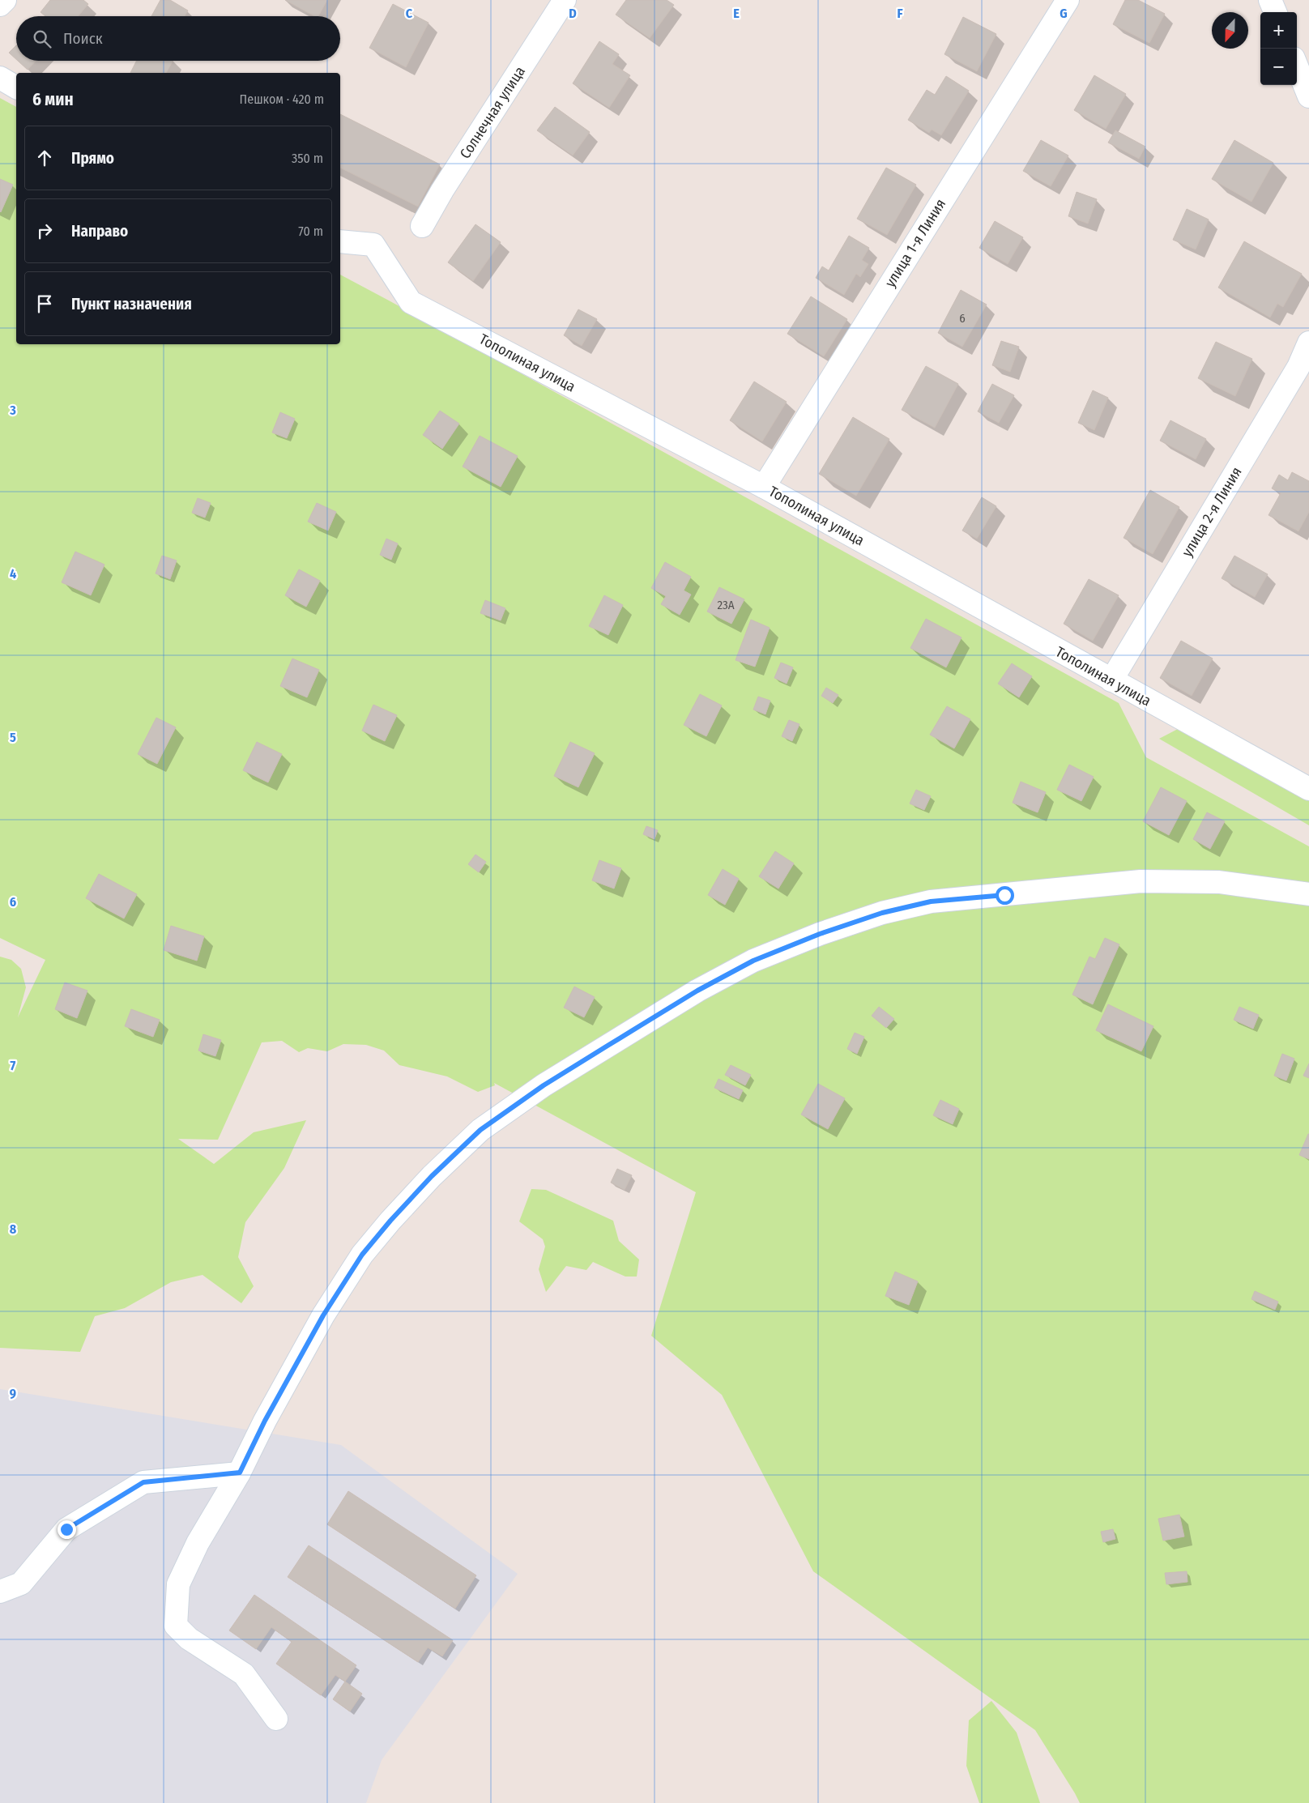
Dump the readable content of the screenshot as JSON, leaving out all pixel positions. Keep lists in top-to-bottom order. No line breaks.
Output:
{"streets":{"street":["Солнечная улица","улица 1-я Линия","Тополиная улица","улица 2-я Линия"]},"crossings":[["улица 1-я Линия","Тополиная улица"],["Тополиная улица","улица 2-я Линия"]],"house_numbers":["6","23А"],"north":"bottom","page":{"map_buttons":["+","−"],"search":"Поиск","heading":["6 мин","Пешком · 420 m"],"list":[["Прямо","350 m"],["Направо","70 m"],"Пункт назначения"]},"grid":{"columns":["C","D","E","F","G"],"rows":["3","4","5","6","7","8","9"]}}
